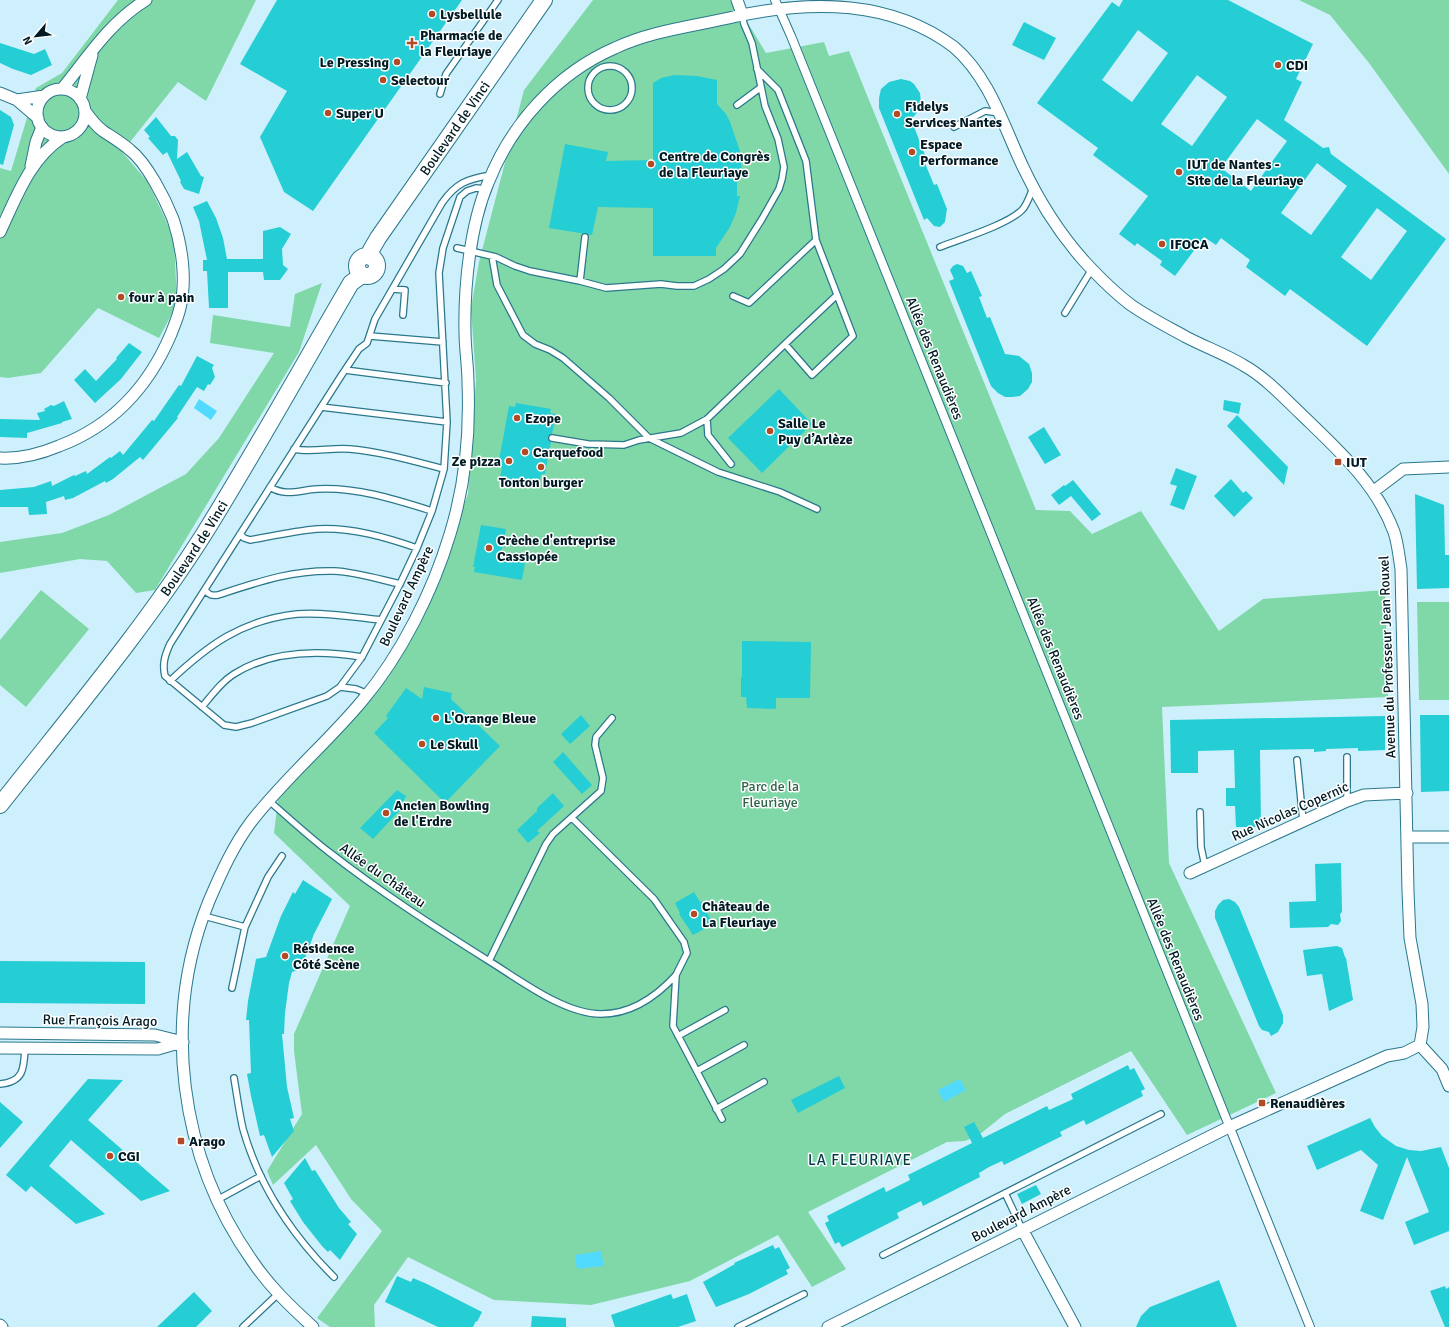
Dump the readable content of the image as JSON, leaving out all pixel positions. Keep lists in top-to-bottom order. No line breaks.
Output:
{"streets":{"main road":["Boulevard de Vinci"],"street":["Allée des Renaudières","Boulevard Ampère","Avenue du Professeur Jean Rouxel","Rue Nicolas Copernic","Rue François Arago"],"lane":["Allée du Château"]},"crossings":[["Allée des Renaudières","Boulevard Ampère"],["Allée des Renaudières","Avenue du Professeur Jean Rouxel"],["Boulevard Ampère","Avenue du Professeur Jean Rouxel"],["Boulevard Ampère","Allée du Château"],["Boulevard Ampère","Rue François Arago"],["Avenue du Professeur Jean Rouxel","Rue Nicolas Copernic"]],"districts":["LA FLEURIAYE"],"parks":["Parc de la Fleuriaye"],"places":{"other":["Lysbellule","Le Pressing","CDI","Selectour","Super U","Fidelys Services Nantes","Espace Performance","Centre de Congrès de la Fleuriaye","IUT de Nantes - Site de la Fleuriaye","IFOCA","four à pain","Ezope","Salle Le Puy d’Arlèze","Carquefood","Ze pizza","Tonton burger","Crèche d'entreprise Cassiopée","L'Orange Bleue","Le Skull","Ancien Bowling de l'Erdre","Château de La Fleuriaye","Résidence Côté Scène","CGI"],"health":["Pharmacie de la Fleuriaye"],"transit":["IUT","Renaudières","Arago"]},"north":"bottom left"}
